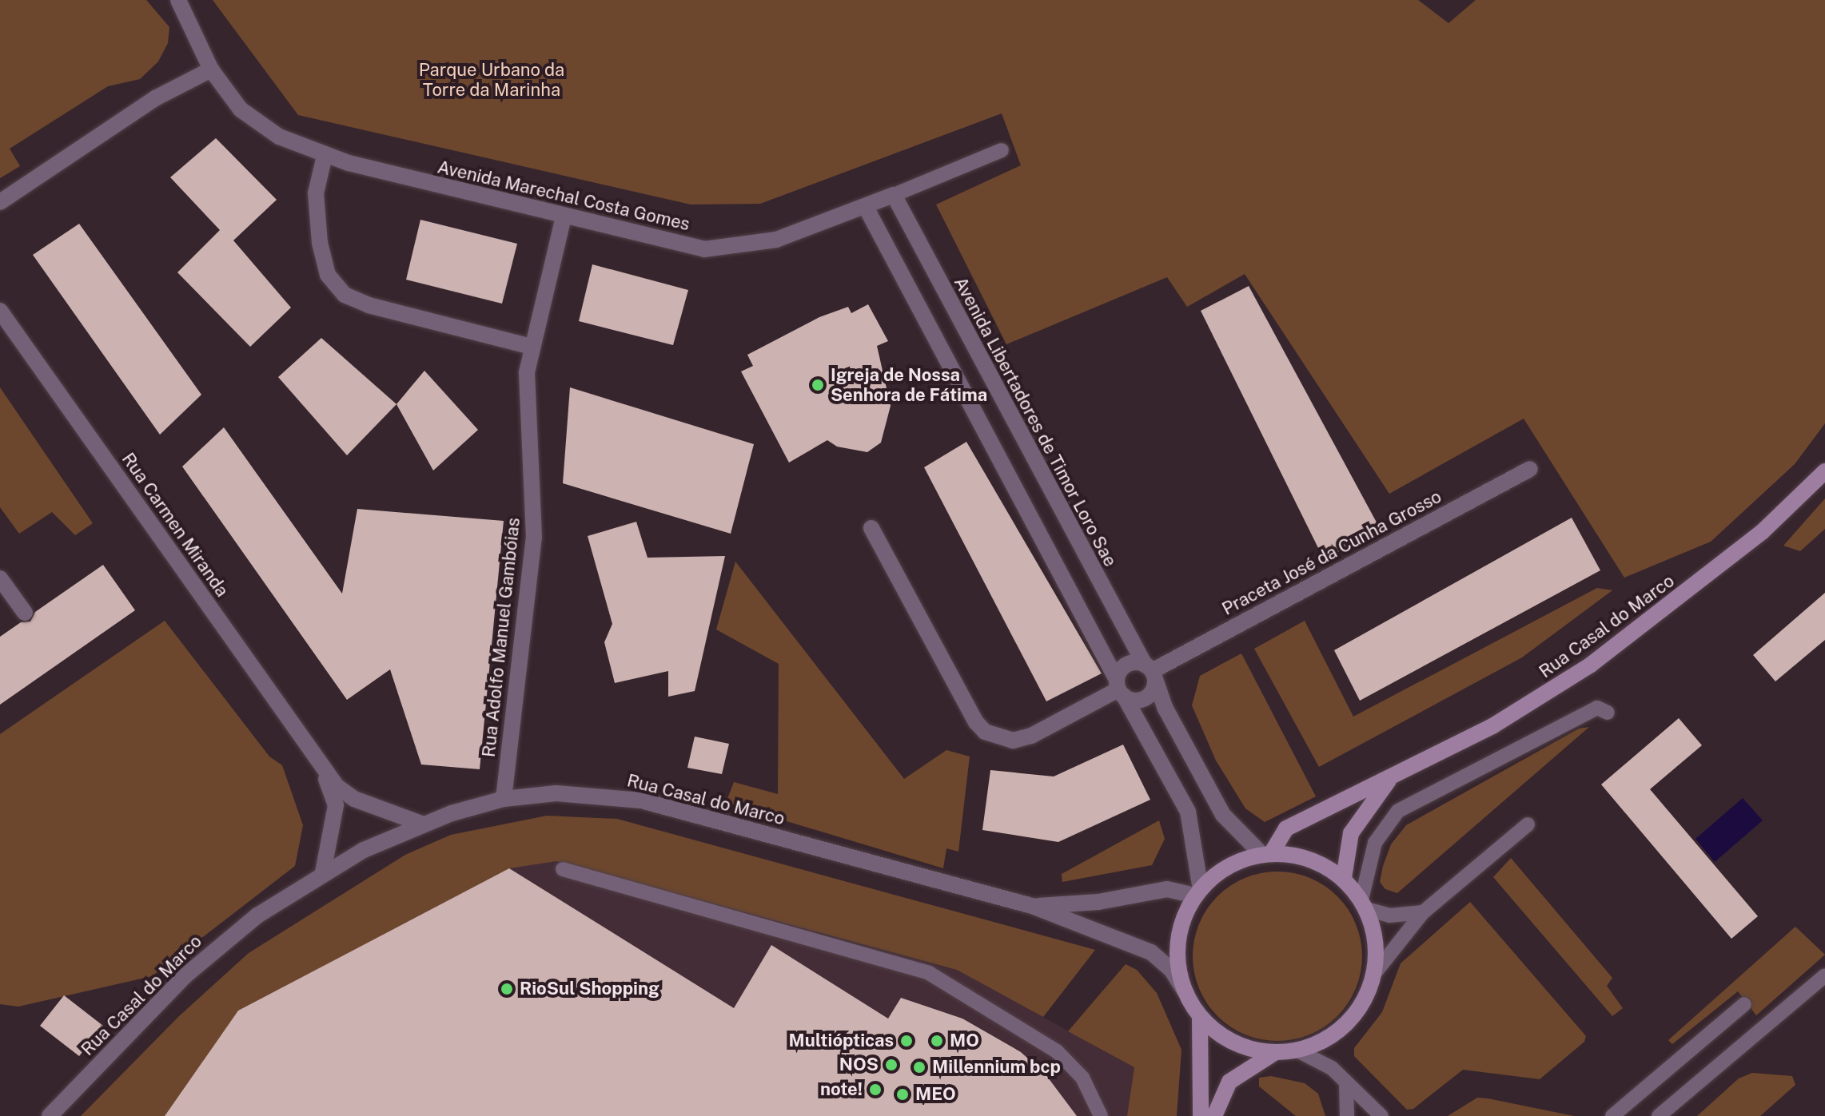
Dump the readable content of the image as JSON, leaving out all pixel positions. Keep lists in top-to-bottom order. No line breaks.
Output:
{"streets":{"main road":["Rua Casal do Marco"],"street":["Avenida Marechal Costa Gomes","Avenida Libertadores de Timor Loro Sae","Rua Carmen Miranda","Praceta José da Cunha Grosso","Rua Adolfo Manuel Gambóias"]},"crossings":[["Avenida Marechal Costa Gomes","Avenida Libertadores de Timor Loro Sae"],["Avenida Marechal Costa Gomes","Rua Adolfo Manuel Gambóias"],["Avenida Libertadores de Timor Loro Sae","Praceta José da Cunha Grosso"],["Avenida Libertadores de Timor Loro Sae","Rua Casal do Marco"],["Rua Carmen Miranda","Rua Casal do Marco"],["Rua Casal do Marco","Rua Adolfo Manuel Gambóias"]],"parks":["Parque Urbano da Torre da Marinha"],"places":["Igreja de Nossa Senhora de Fátima","RioSul Shopping","Multiópticas","MO","NOS","Millennium bcp","note!","MEO"]}
